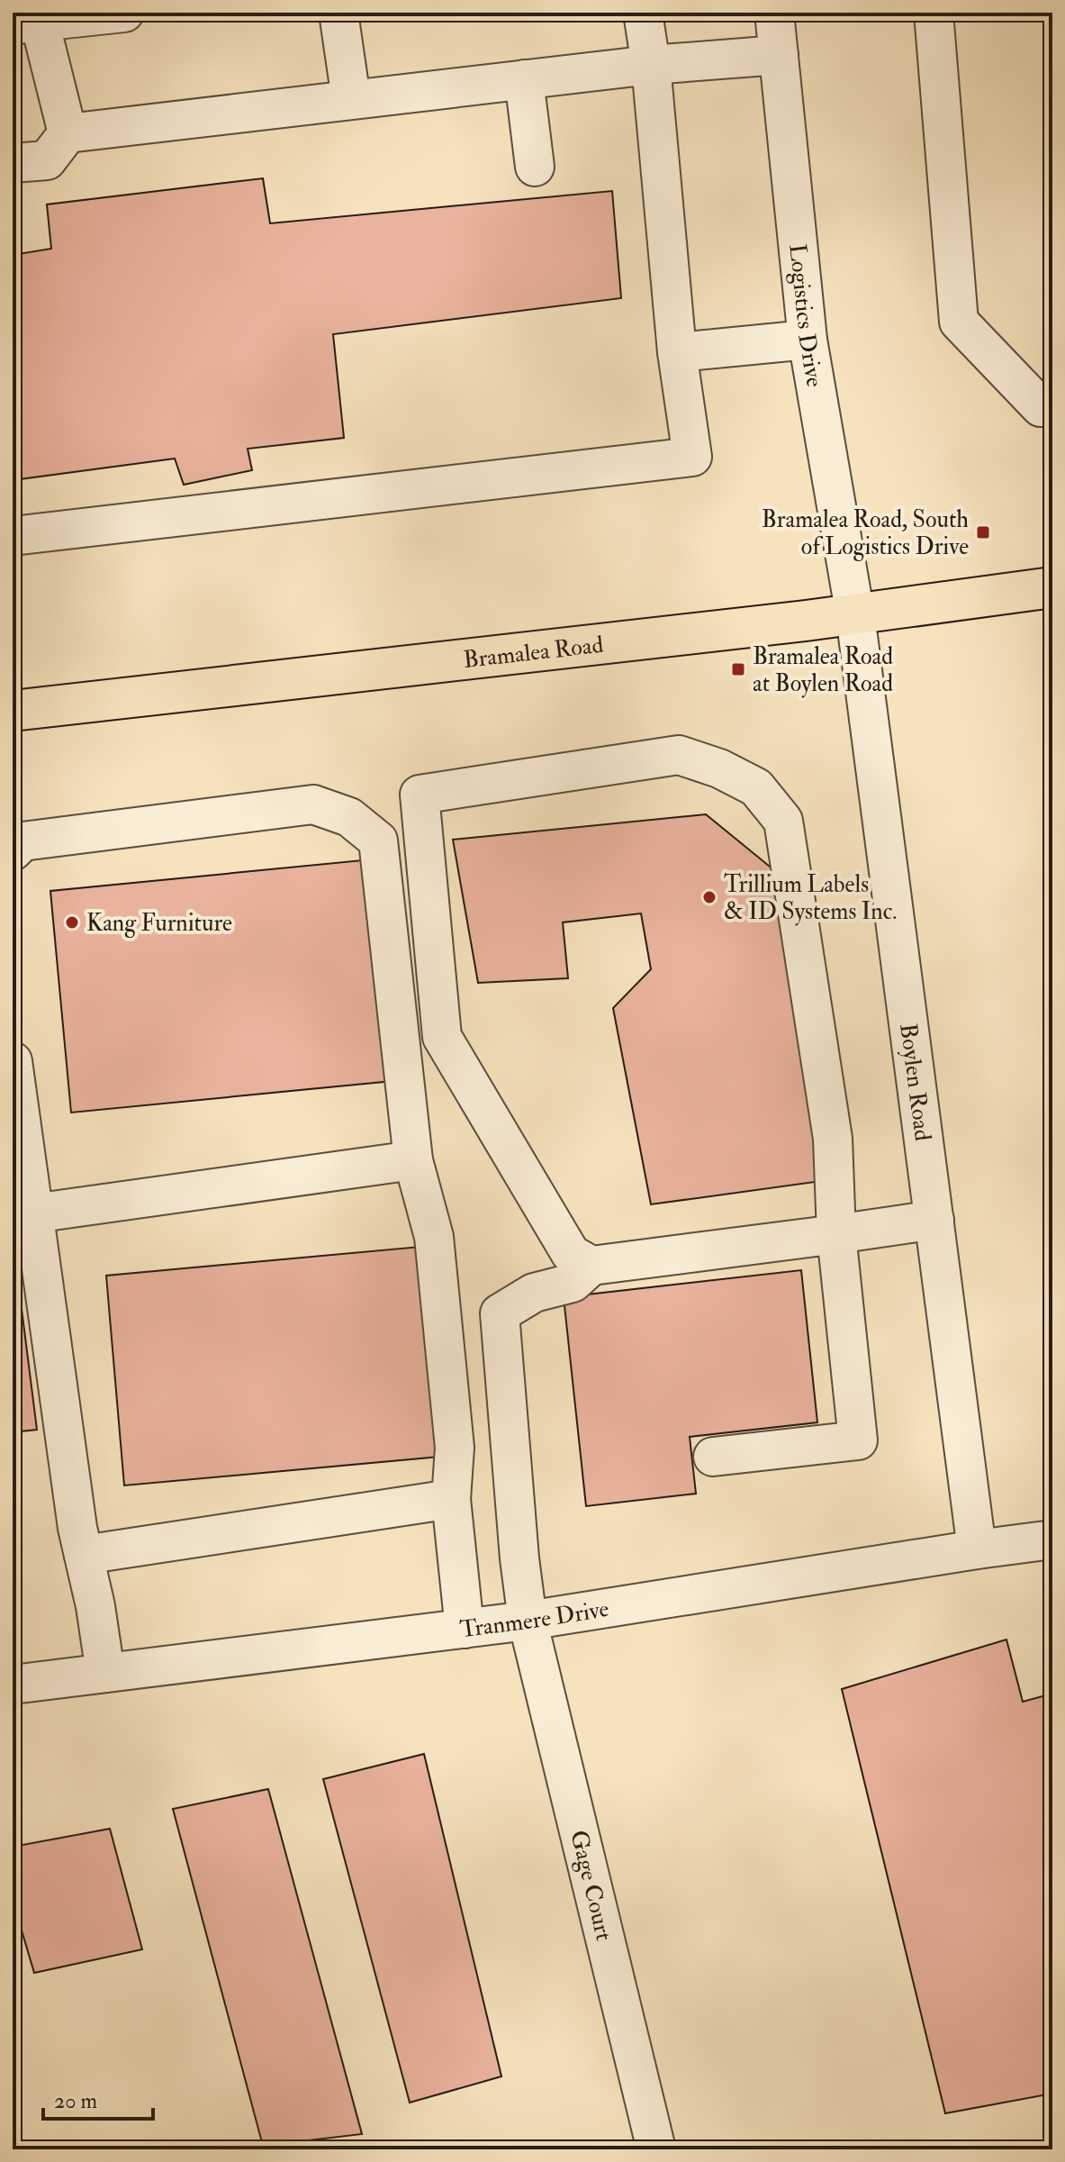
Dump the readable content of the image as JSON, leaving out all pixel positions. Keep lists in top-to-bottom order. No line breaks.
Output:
{"streets":{"main road":["Bramalea Road"],"street":["Logistics Drive","Boylen Road","Tranmere Drive","Gage Court"]},"crossings":[["Logistics Drive","Bramalea Road"],["Logistics Drive","Boylen Road"],["Bramalea Road","Boylen Road"],["Boylen Road","Tranmere Drive"],["Tranmere Drive","Gage Court"]],"places":{"transit":["Bramalea Road, South of Logistics Drive","Bramalea Road at Boylen Road"],"other":["Trillium Labels & ID Systems Inc.","Kang Furniture"]},"scale_bar":"20 m"}
